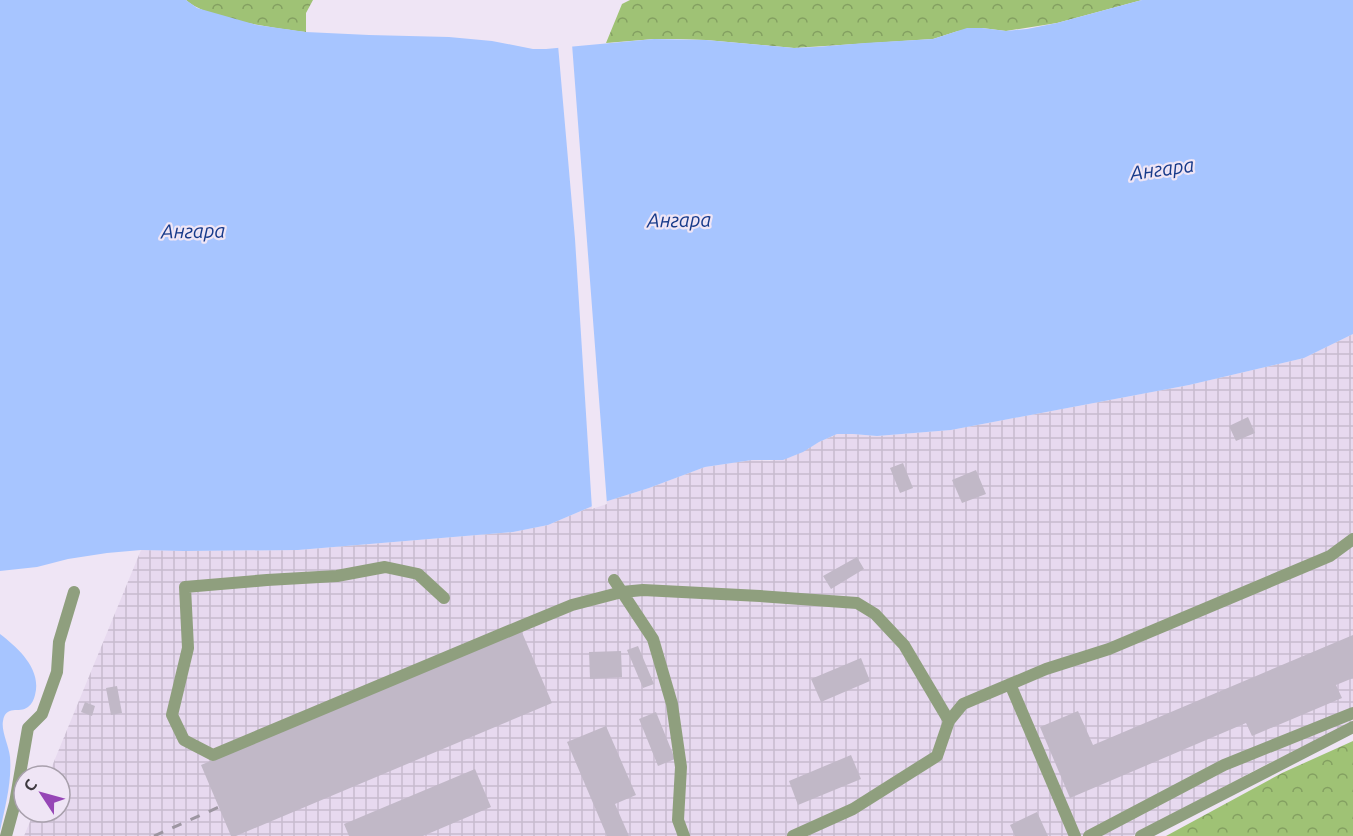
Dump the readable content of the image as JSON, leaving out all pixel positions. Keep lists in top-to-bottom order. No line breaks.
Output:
{"water":["Ангара"],"north":"top left"}
